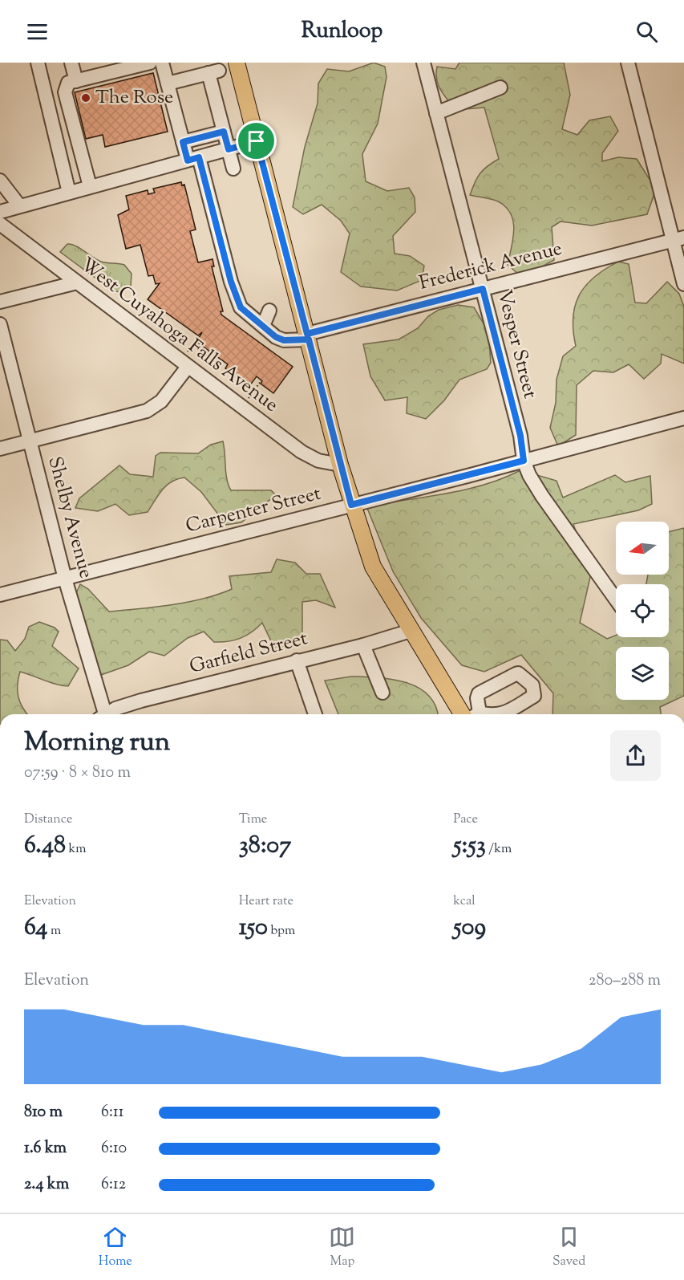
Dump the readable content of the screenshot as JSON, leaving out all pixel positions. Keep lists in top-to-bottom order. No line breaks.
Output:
{"streets":{"street":["Frederick Avenue","West Cuyahoga Falls Avenue","Vesper Street","Carpenter Street","Shelby Avenue","Garfield Street"]},"crossings":[["Frederick Avenue","Vesper Street"],["Vesper Street","Carpenter Street"],["Carpenter Street","Shelby Avenue"]],"places":["The Rose"],"north":"left","page":{"header":"Runloop","heading":["Morning run","07:59 · 8 × 810 m"],"stats":[["Distance","6.48 km"],["Time","38:07"],["Pace","5:53 /km"],["Elevation","64 m"],["Heart rate","150 bpm"],["kcal","509"]],"chart":["Elevation","280–288 m"],"list":[{"name":"810 m","note":"6:11"},{"name":"1.6 km","note":"6:10"},{"name":"2.4 km","note":"6:12"}],"tabs":["Home","Map","Saved"]}}
